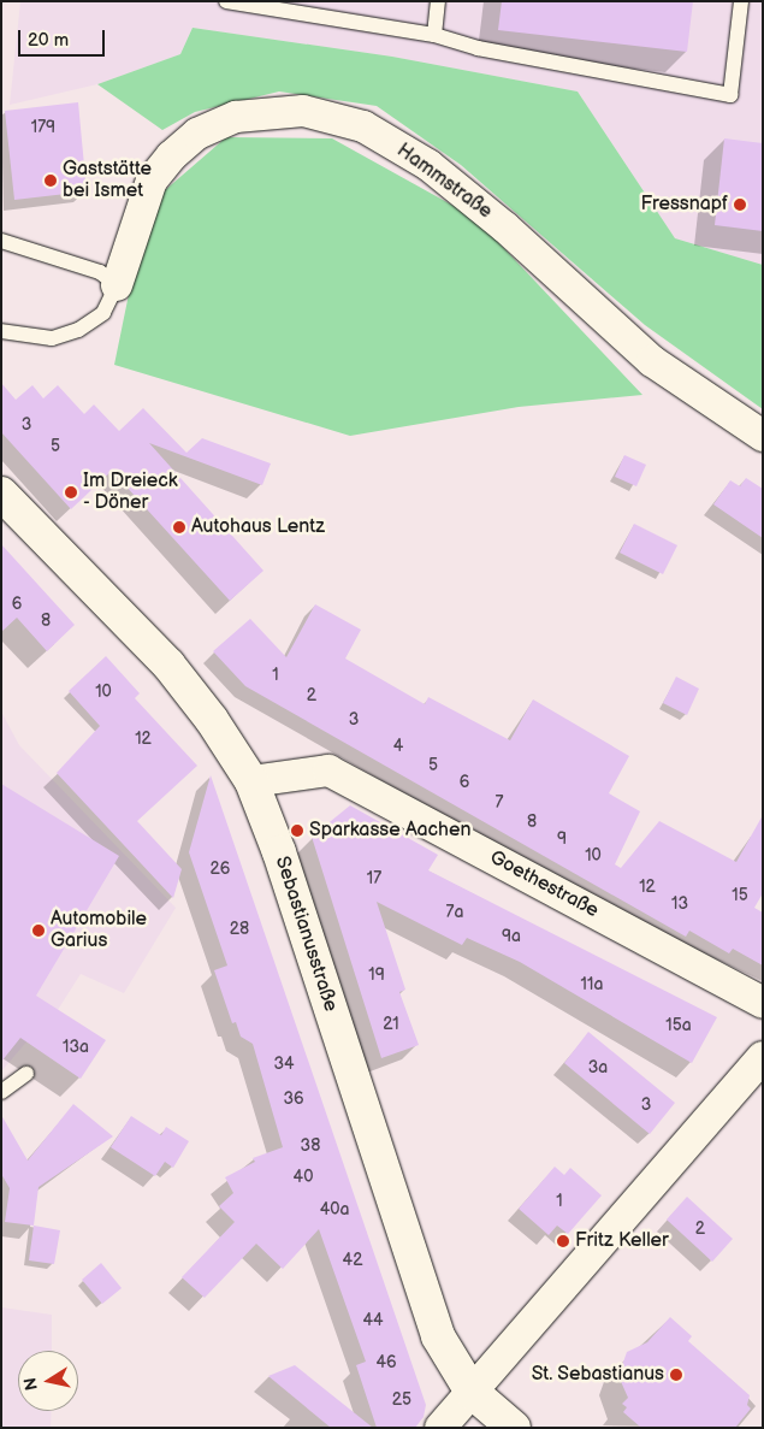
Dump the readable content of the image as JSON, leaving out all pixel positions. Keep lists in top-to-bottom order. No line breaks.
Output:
{"streets":{"main road":["Sebastianusstraße"],"street":["Hammstraße","Goethestraße"]},"crossings":[["Goethestraße","Sebastianusstraße"]],"places":["Gaststätte bei Ismet","Fressnapf","Im Dreieck - Döner","Autohaus Lentz","Sparkasse Aachen","Automobile Garius","Fritz Keller","St. Sebastianus"],"house_numbers":["179","3","5","6","8","1","10","2","3","12","4","5","6","7","8","9","10","26","17","12","15","13","7a","28","9a","19","11a","21","15a","13a","34","3a","36","3","38","40","1","40a","2","42","44","46","25"],"scale_bar":"20 m","north":"left"}
